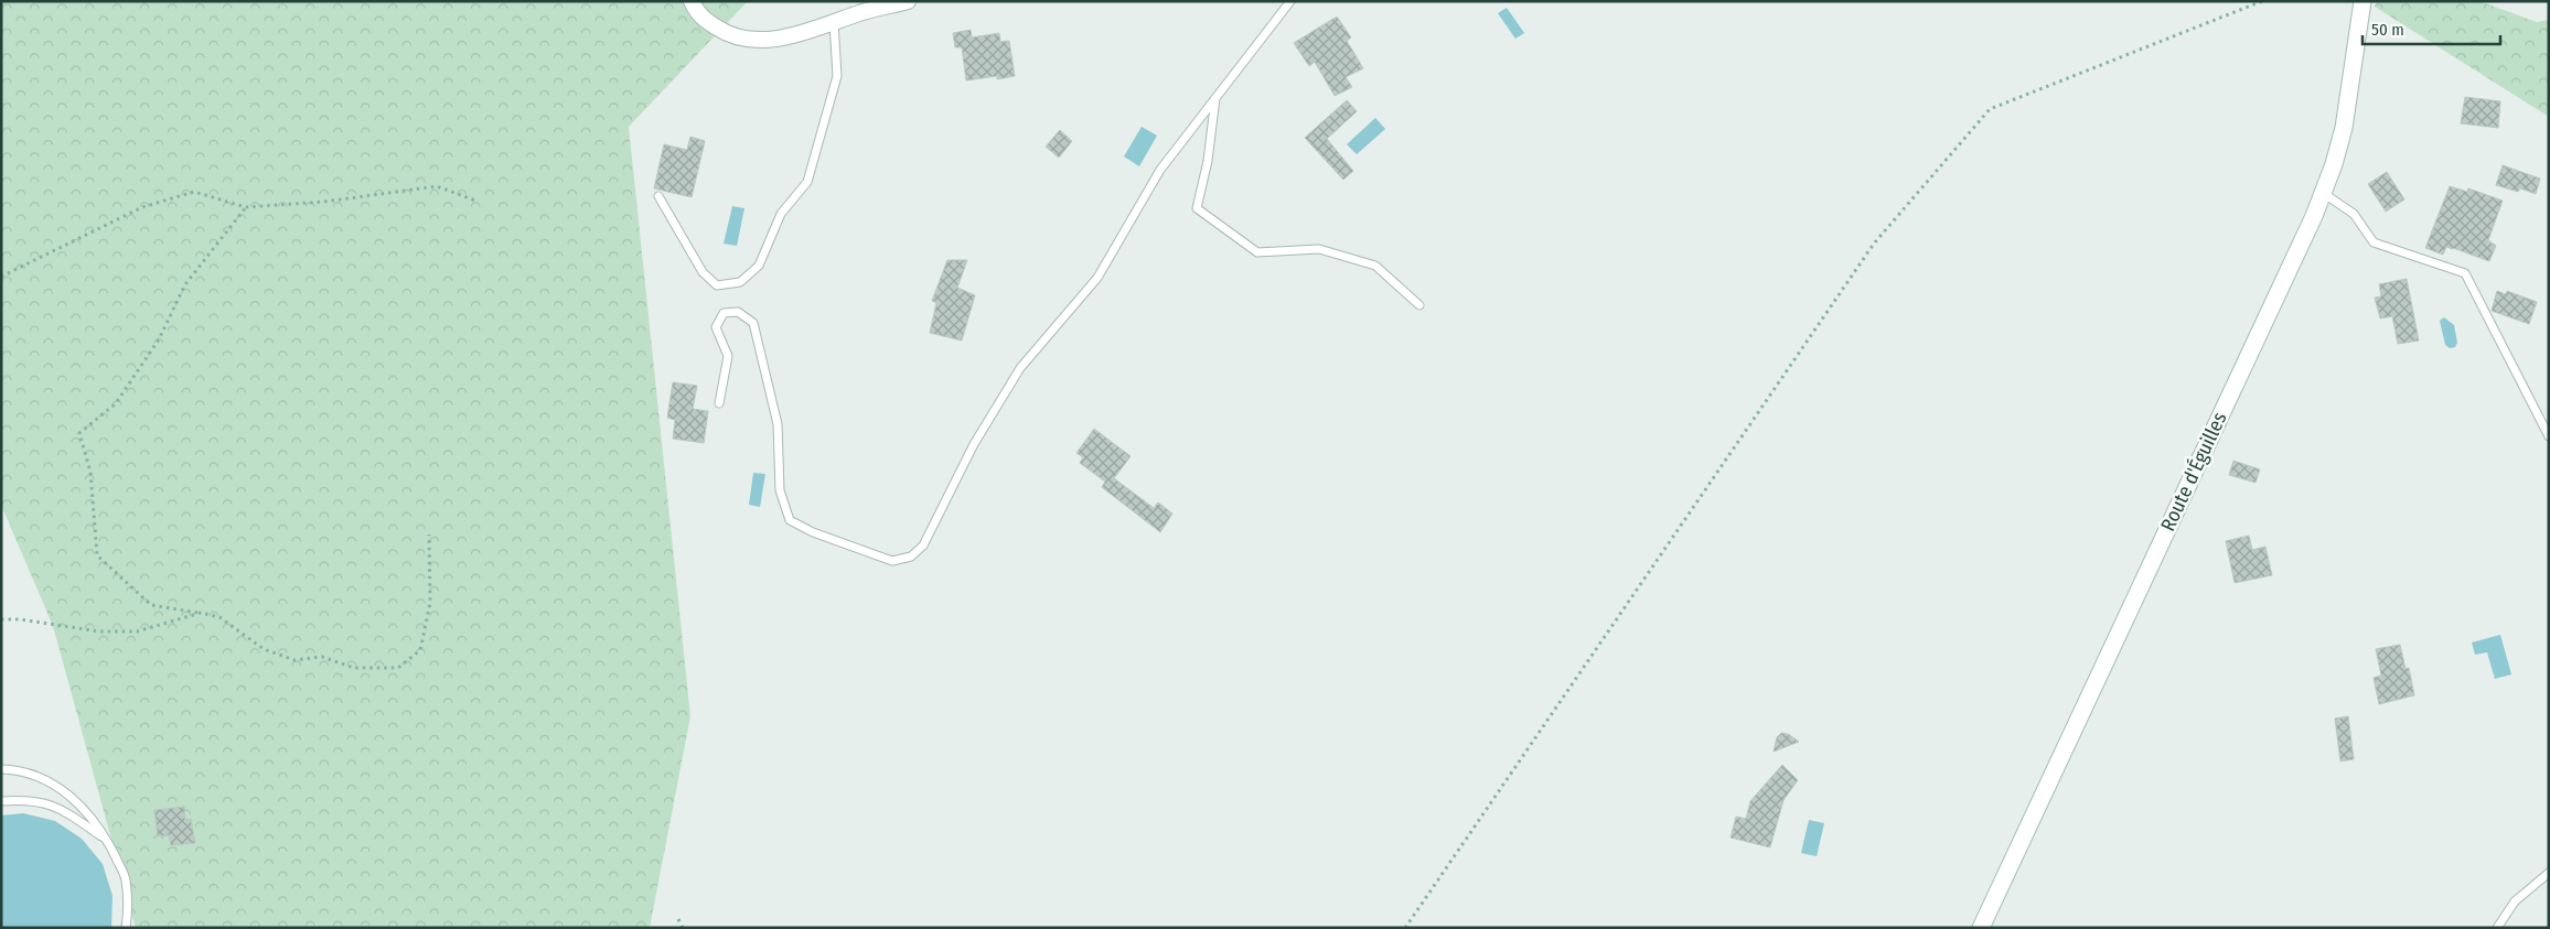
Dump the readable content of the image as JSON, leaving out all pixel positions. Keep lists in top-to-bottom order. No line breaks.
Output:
{"streets":{"street":["Route d'Éguilles"]},"scale_bar":"50 m"}
